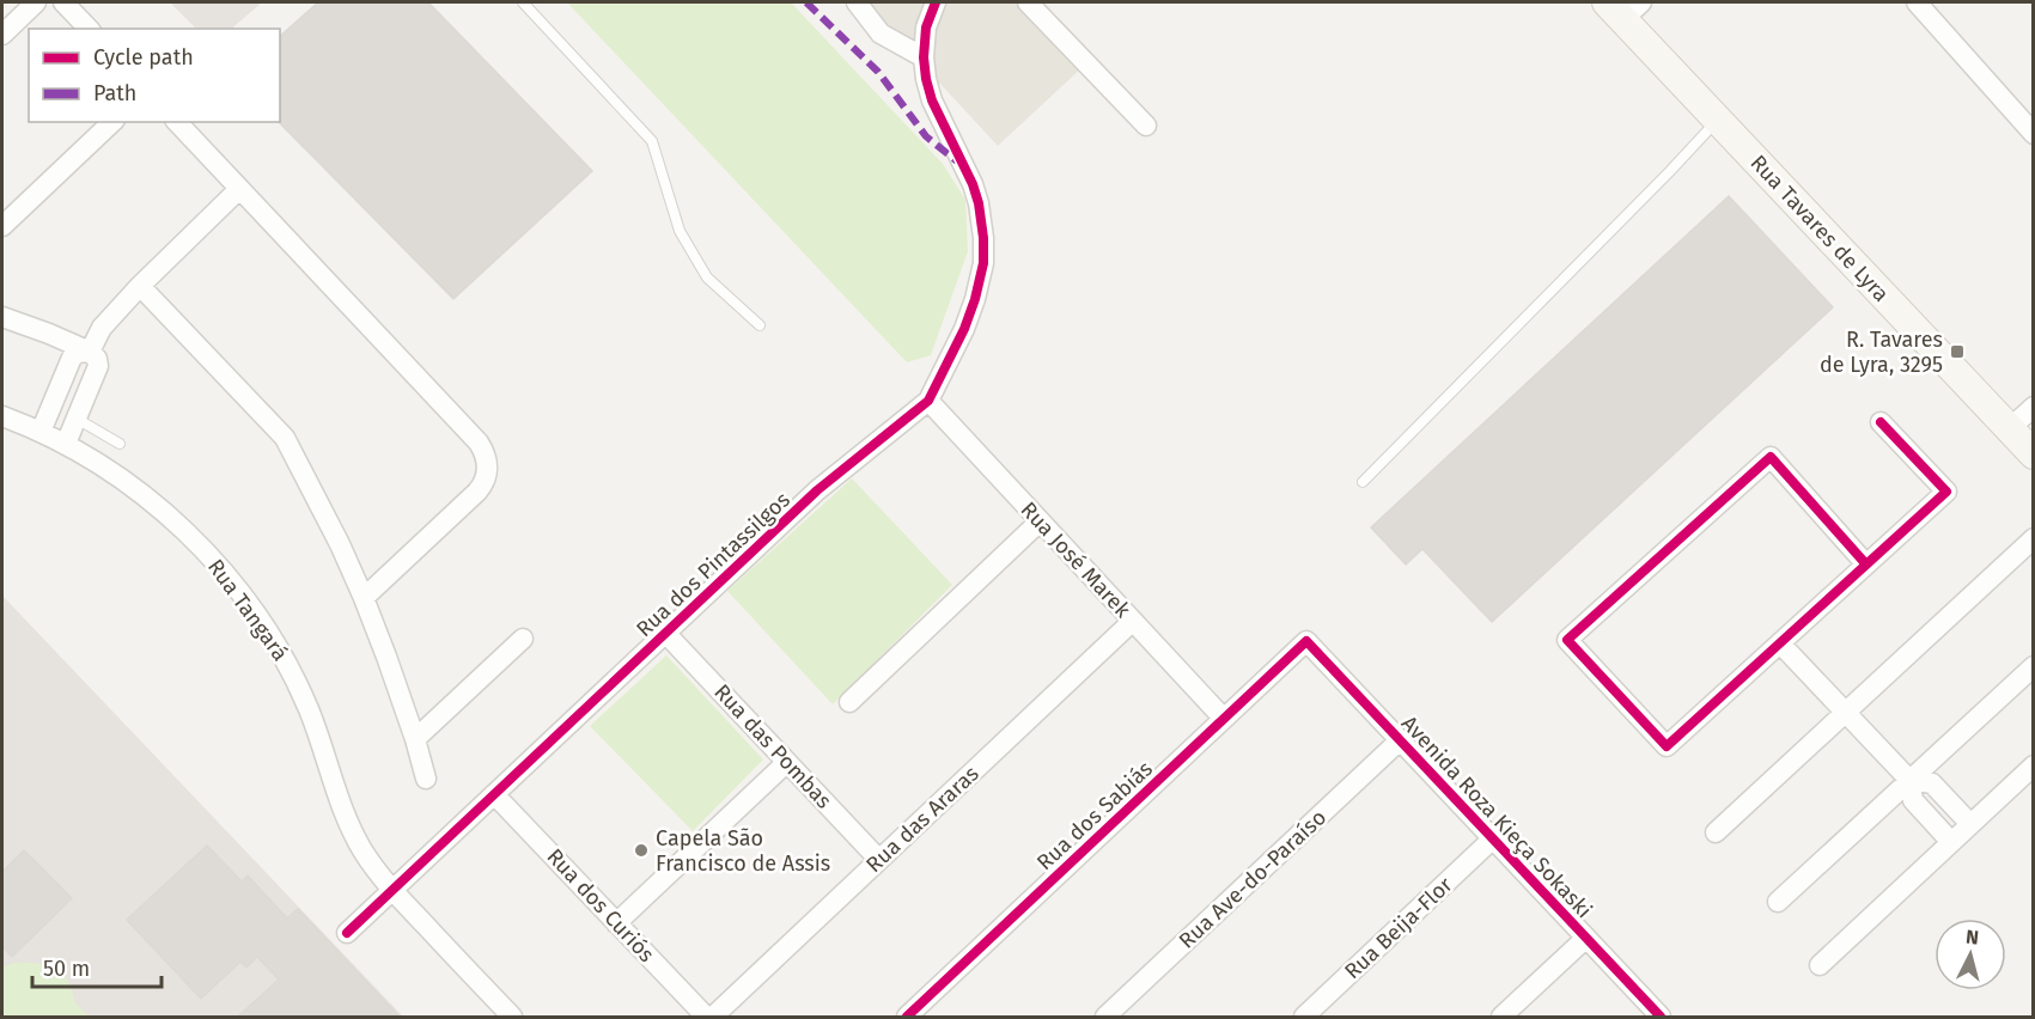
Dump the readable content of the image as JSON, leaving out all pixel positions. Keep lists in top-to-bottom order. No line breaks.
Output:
{"streets":{"main road":["Rua Tavares de Lyra"],"street":["Rua José Marek","Rua dos Pintassilgos","Rua Tangará","Rua das Pombas","Rua dos Sabiás","Avenida Roza Kieça Sokaski","Rua das Araras","Rua Ave-do-Paraíso","Rua dos Curiós","Rua Beija-Flor"]},"crossings":[["Rua José Marek","Rua dos Pintassilgos"],["Rua José Marek","Rua dos Sabiás"],["Rua José Marek","Rua das Araras"],["Rua dos Pintassilgos","Rua Tangará"],["Rua dos Pintassilgos","Rua das Pombas"],["Rua dos Pintassilgos","Rua dos Curiós"],["Rua das Pombas","Rua das Araras"],["Rua dos Sabiás","Avenida Roza Kieça Sokaski"],["Avenida Roza Kieça Sokaski","Rua Ave-do-Paraíso"],["Avenida Roza Kieça Sokaski","Rua Beija-Flor"]],"places":{"transit":["R. Tavares de Lyra, 3295"],"other":["Capela São Francisco de Assis"]},"legend":["Cycle path","Path"],"scale_bar":"50 m","north":"top"}
